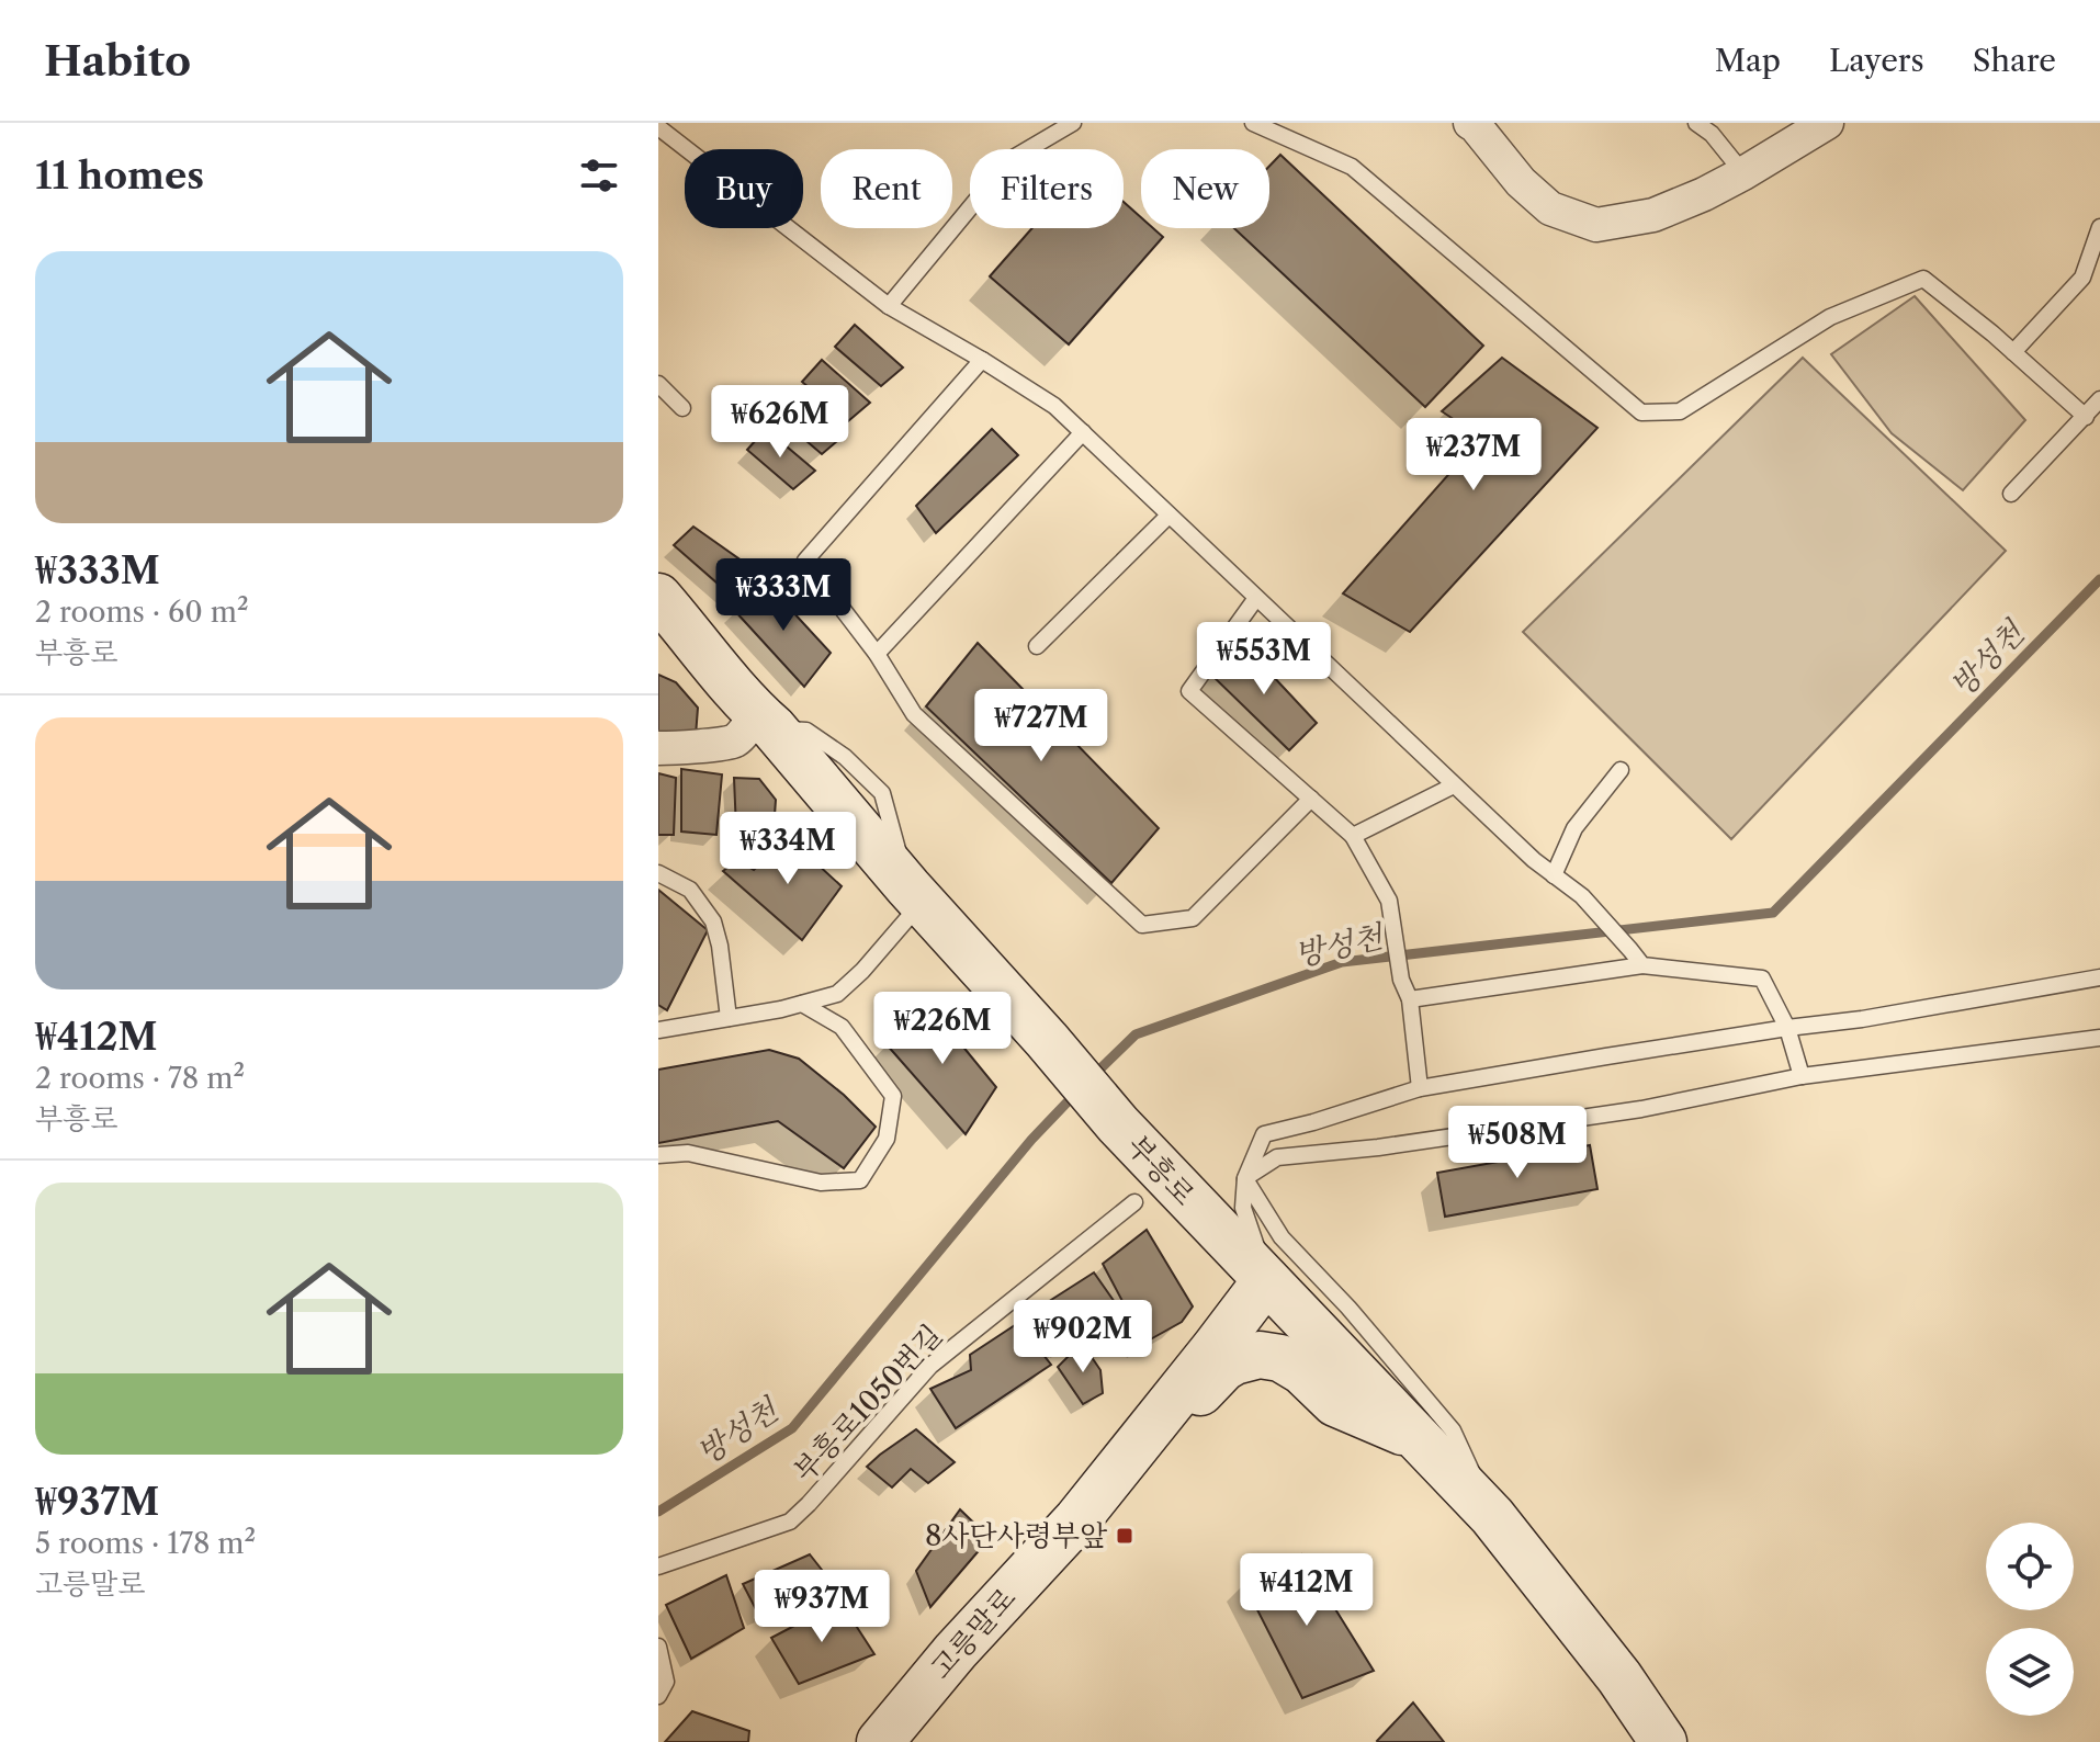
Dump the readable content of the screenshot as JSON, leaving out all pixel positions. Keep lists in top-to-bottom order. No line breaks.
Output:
{"streets":{"main road":["부흥로","고릉말로"],"lane":["부흥로1050번길"]},"crossings":[["부흥로","고릉말로"]],"water":["방성천"],"places":{"transit":["8사단사령부앞"]},"page":{"header":"Habito","nav":["Map","Layers","Share"],"heading":"11 homes","chip":["Buy","Rent","Filters","New"],"list":[{"name":"₩333M","note":"2 rooms · 60 m² · 부흥로"},{"name":"₩412M","note":"2 rooms · 78 m² · 부흥로"},{"name":"₩937M","note":"5 rooms · 178 m² · 고릉말로"}],"price":["₩626M","₩237M","₩333M","₩553M","₩727M","₩334M","₩226M","₩508M","₩902M","₩412M","₩937M"]}}
